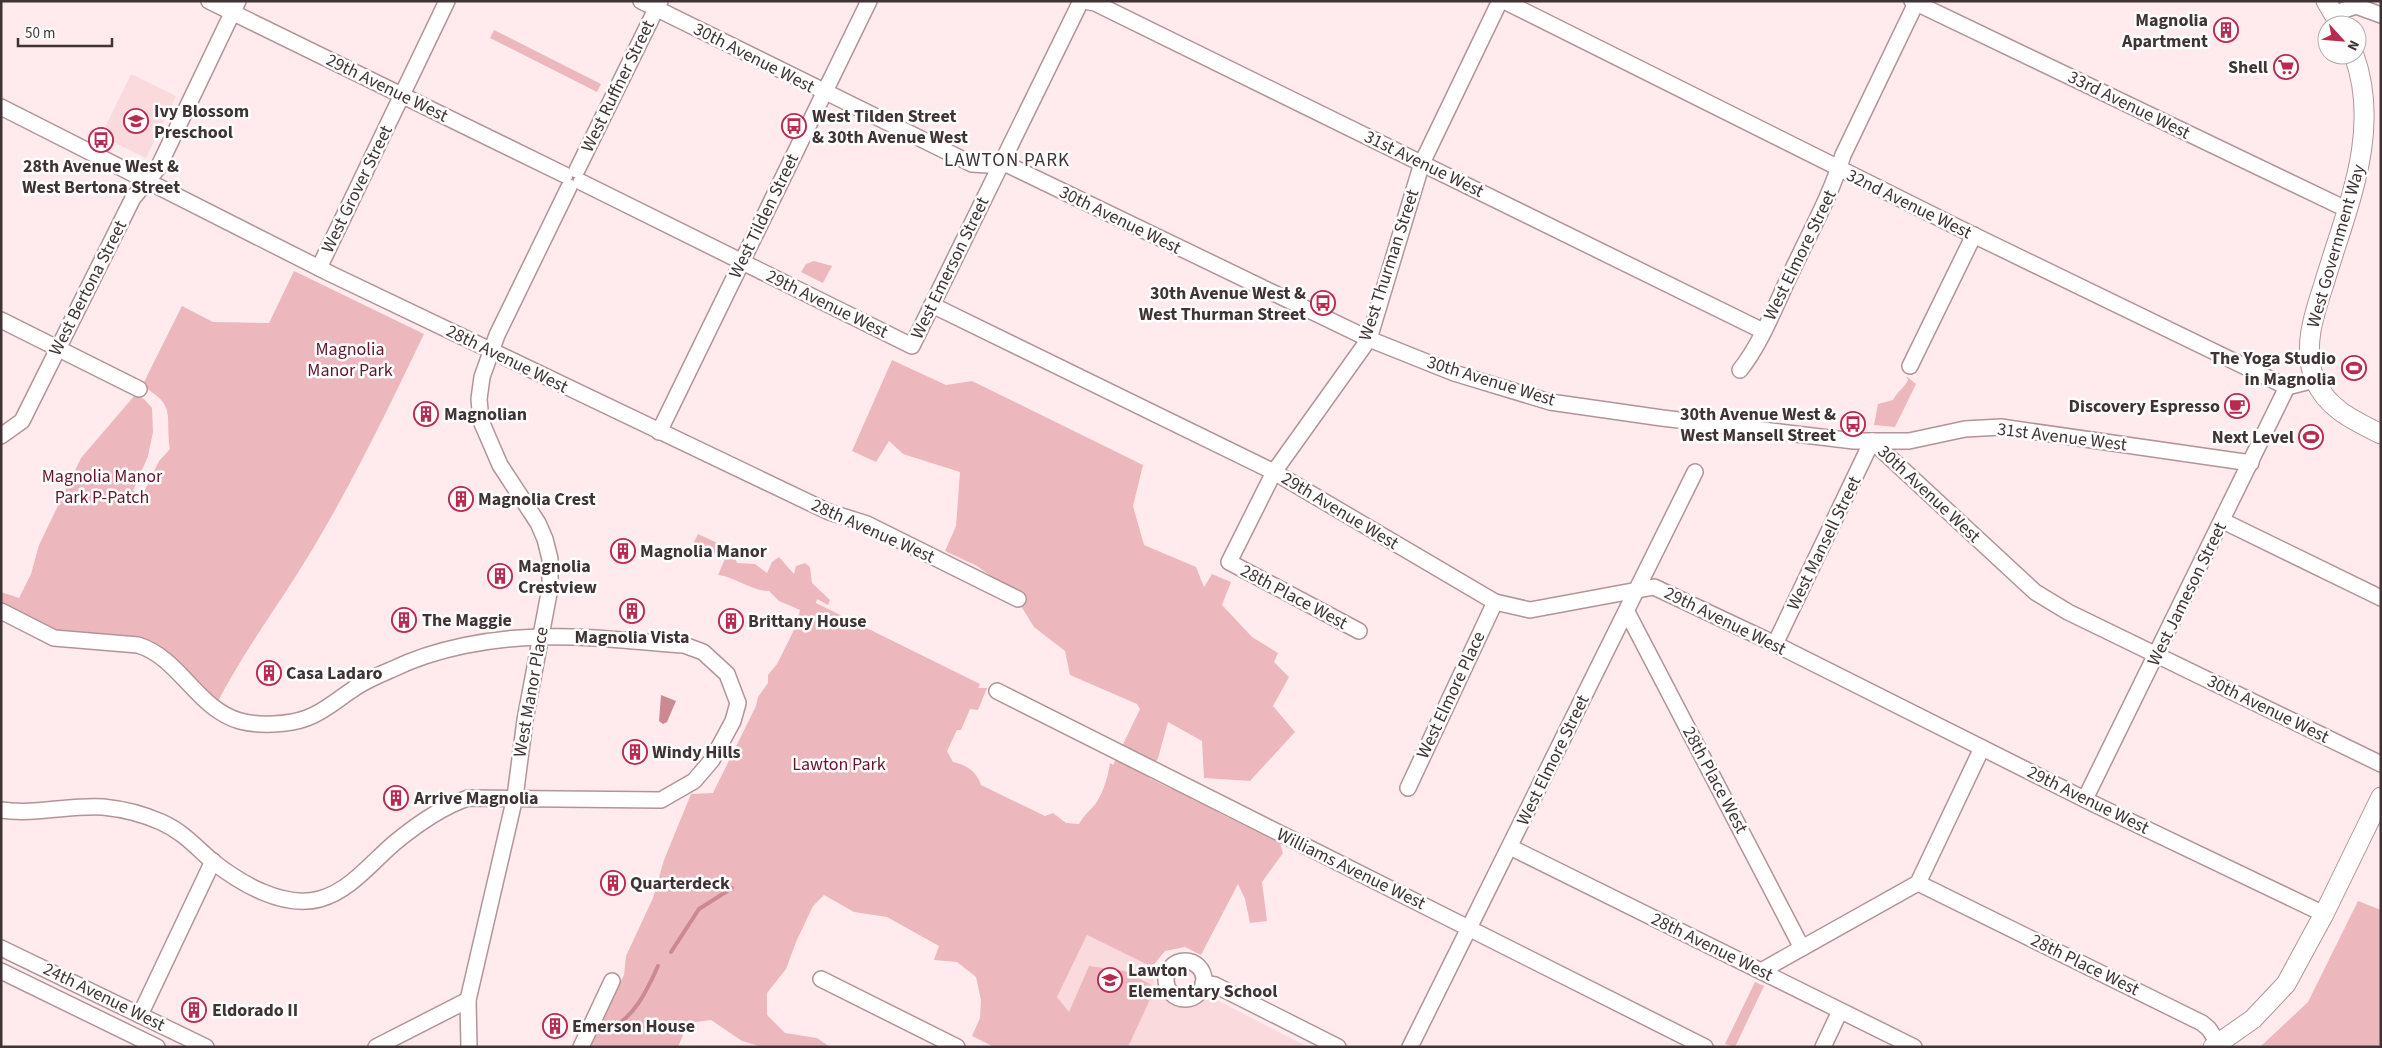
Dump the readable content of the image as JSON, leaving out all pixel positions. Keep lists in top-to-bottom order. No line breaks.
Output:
{"streets":{"main road":["West Government Way"],"street":["30th Avenue West","West Ruffner Street","29th Avenue West","33rd Avenue West","31st Avenue West","West Grover Street","32nd Avenue West","West Tilden Street","West Elmore Street","West Thurman Street","West Emerson Street","West Bertona Street","28th Avenue West","West Mansell Street","West Jameson Street","28th Place West","West Manor Place","West Elmore Place","Williams Avenue West","24th Avenue West"]},"crossings":[["30th Avenue West","West Ruffner Street"],["30th Avenue West","31st Avenue West"],["30th Avenue West","West Tilden Street"],["30th Avenue West","West Thurman Street"],["30th Avenue West","West Emerson Street"],["30th Avenue West","West Mansell Street"],["30th Avenue West","West Jameson Street"],["West Ruffner Street","29th Avenue West"],["West Ruffner Street","28th Avenue West"],["West Ruffner Street","West Manor Place"],["29th Avenue West","West Grover Street"],["29th Avenue West","West Tilden Street"],["29th Avenue West","West Elmore Street"],["29th Avenue West","West Thurman Street"],["29th Avenue West","West Emerson Street"],["29th Avenue West","West Bertona Street"],["29th Avenue West","West Mansell Street"],["29th Avenue West","West Jameson Street"],["29th Avenue West","West Elmore Place"],["33rd Avenue West","West Government Way"],["33rd Avenue West","West Elmore Street"],["31st Avenue West","West Elmore Street"],["31st Avenue West","West Thurman Street"],["31st Avenue West","West Mansell Street"],["31st Avenue West","West Jameson Street"],["West Grover Street","28th Avenue West"],["32nd Avenue West","West Elmore Street"],["32nd Avenue West","West Thurman Street"],["32nd Avenue West","West Jameson Street"],["West Tilden Street","28th Avenue West"],["West Elmore Street","28th Avenue West"],["West Elmore Street","28th Place West"],["West Elmore Street","Williams Avenue West"],["West Thurman Street","28th Place West"],["West Bertona Street","28th Avenue West"],["28th Avenue West","West Manor Place"]],"districts":["LAWTON PARK"],"parks":["Magnolia Manor Park","Magnolia Manor Park P-Patch","Lawton Park"],"places":{"building":["Magnolia Apartment","Magnolian","Magnolia Crest","Magnolia Manor","Magnolia Crestview","Magnolia Vista","The Maggie","Brittany House","Casa Ladaro","Windy Hills","Arrive Magnolia","Quarterdeck","Eldorado II","Emerson House"],"supermarket":["Shell"],"school or university":["Ivy Blossom Preschool","Lawton Elementary School"],"bus stop":["West Tilden Street & 30th Avenue West","28th Avenue West & West Bertona Street","30th Avenue West & West Thurman Street","30th Avenue West & West Mansell Street"],"sports":["The Yoga Studio in Magnolia","Next Level"],"cafe":["Discovery Espresso"]},"scale_bar":"50 m","north":"bottom right"}
